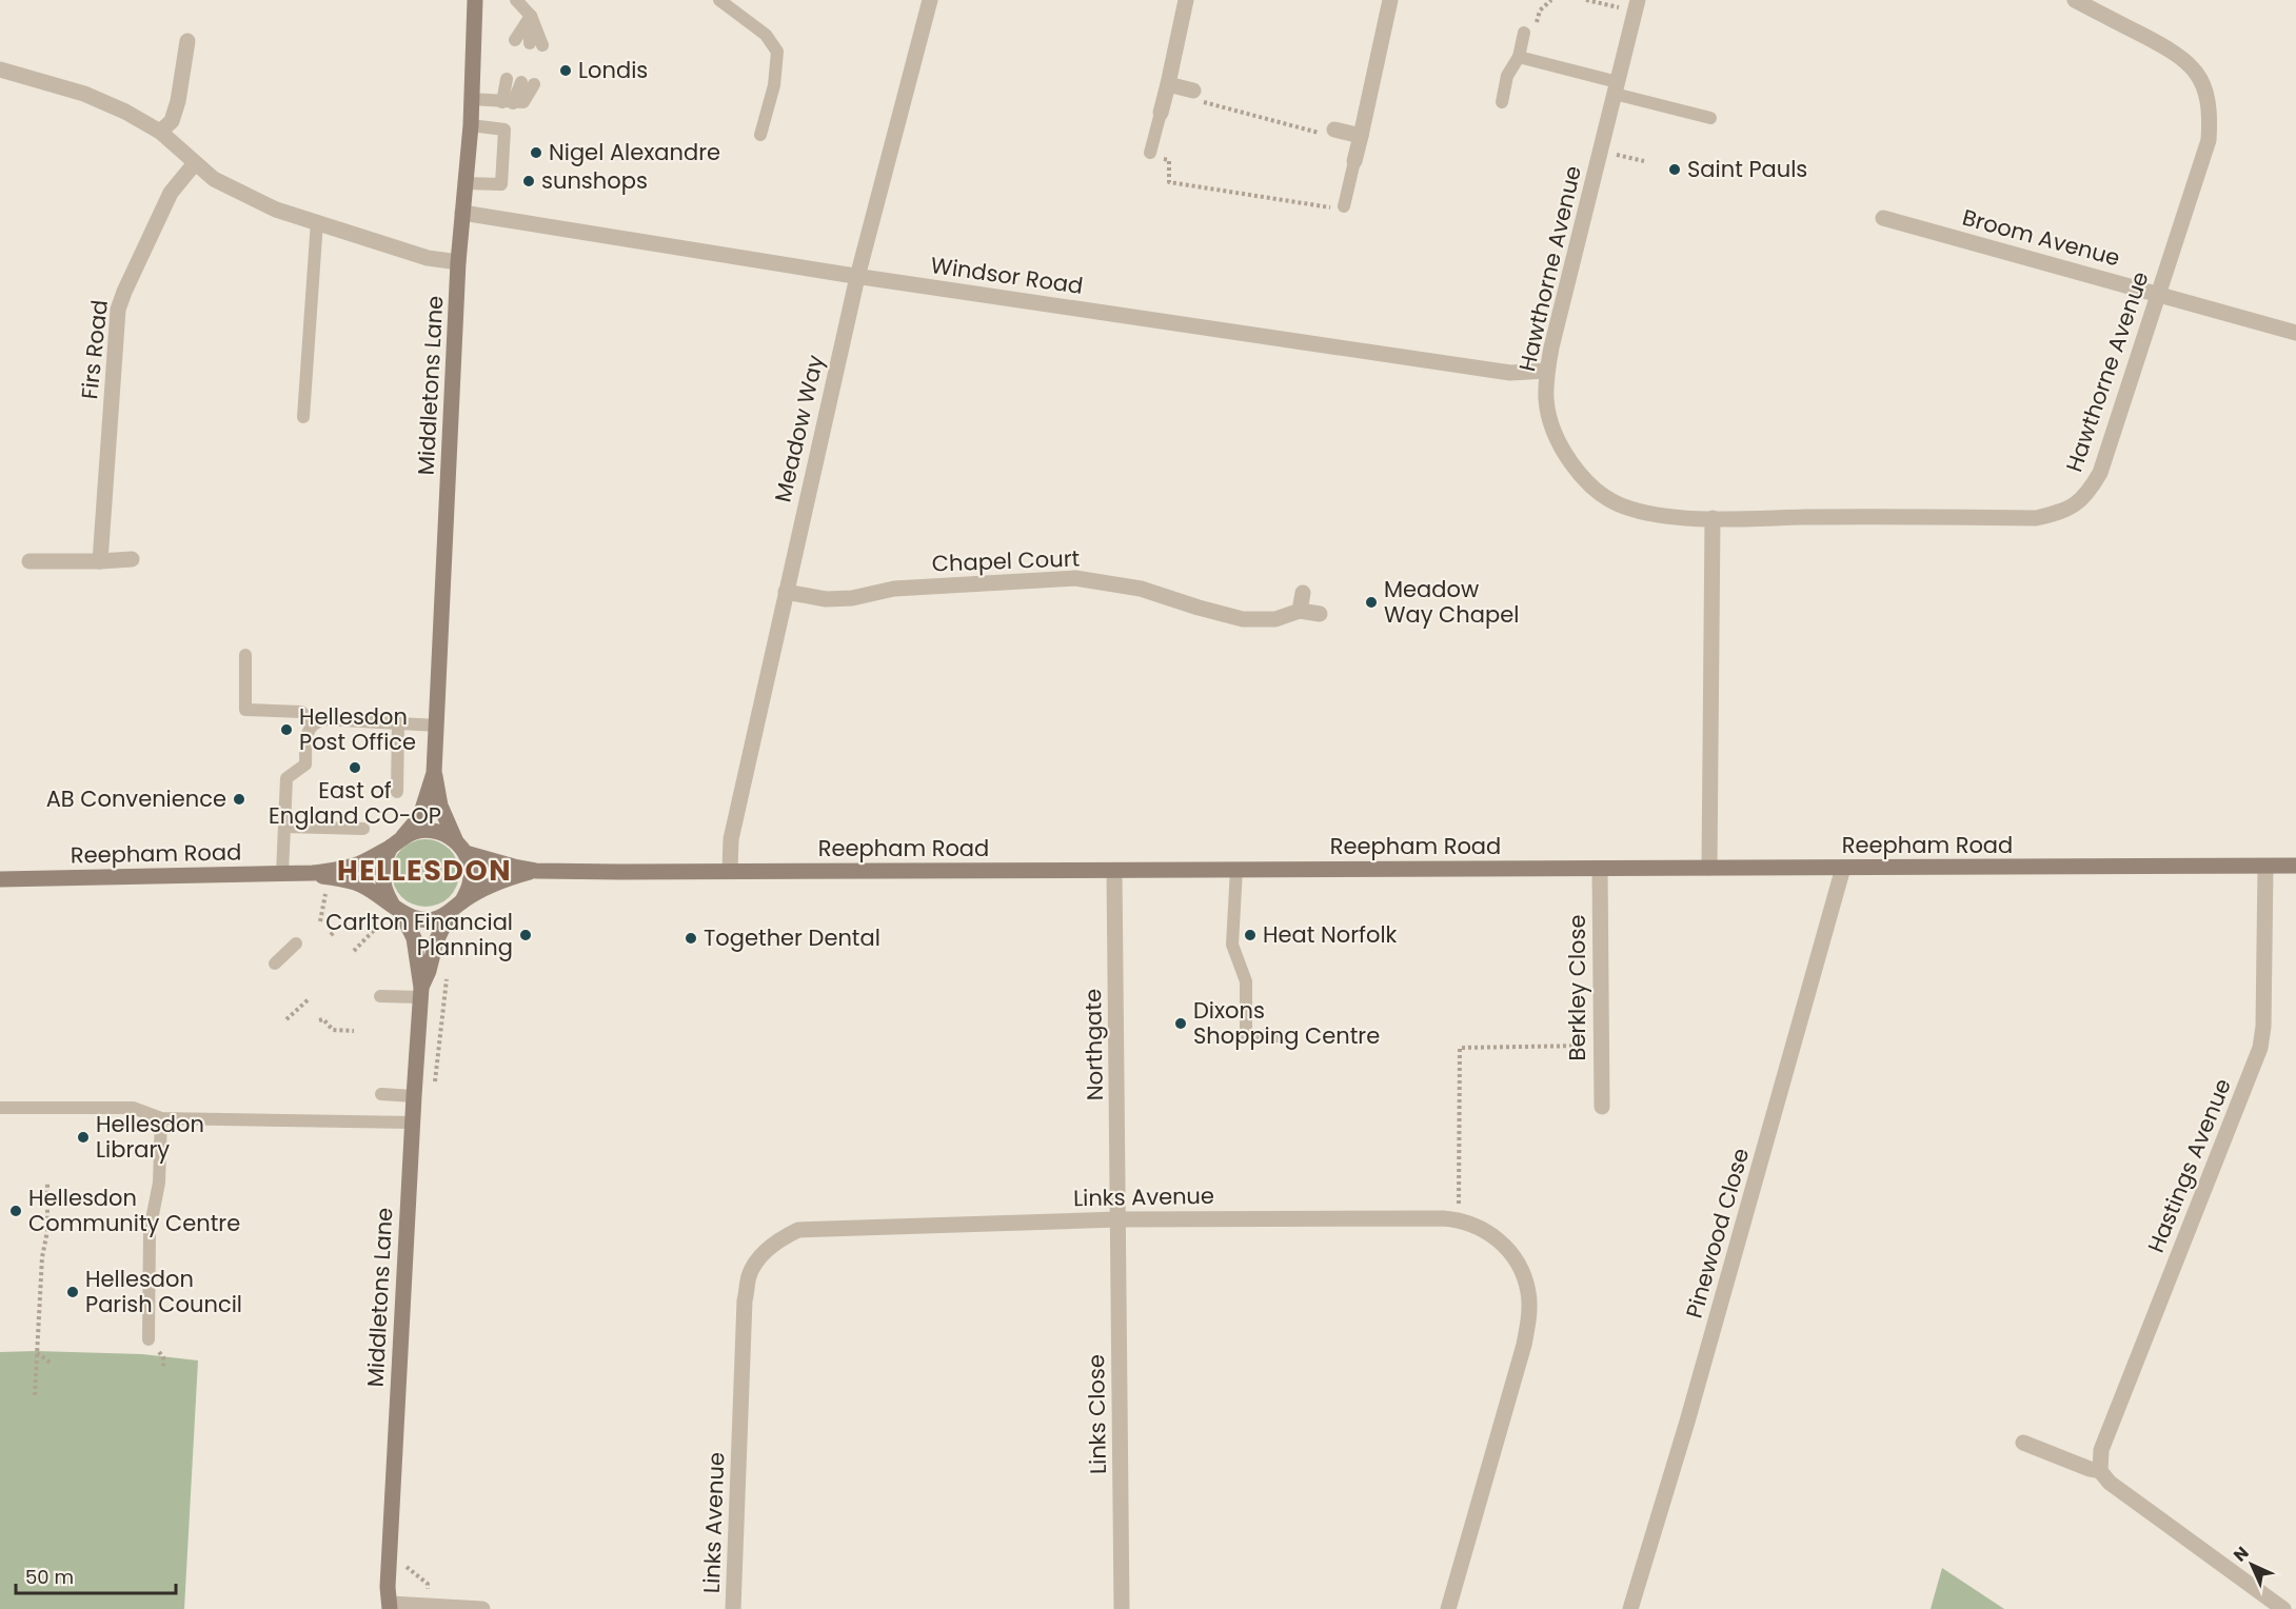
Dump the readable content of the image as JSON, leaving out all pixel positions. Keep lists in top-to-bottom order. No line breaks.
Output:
{"streets":{"street":["Broom Avenue","Hawthorne Avenue","Windsor Road","Firs Road","Middletons Lane","Meadow Way","Chapel Court","Reepham Road","Berkley Close","Northgate","Hastings Avenue","Links Avenue","Pinewood Close","Links Close"]},"crossings":[["Broom Avenue","Hawthorne Avenue"],["Hawthorne Avenue","Windsor Road"],["Windsor Road","Middletons Lane"],["Windsor Road","Meadow Way"],["Middletons Lane","Reepham Road"],["Meadow Way","Chapel Court"],["Meadow Way","Reepham Road"],["Reepham Road","Berkley Close"],["Reepham Road","Northgate"],["Reepham Road","Hastings Avenue"],["Reepham Road","Pinewood Close"],["Northgate","Links Avenue"],["Northgate","Links Close"],["Links Avenue","Links Close"]],"districts":["HELLESDON"],"places":["Londis","Nigel Alexandre","Saint Pauls","sunshops","Meadow Way Chapel","Hellesdon Post Office","East of England CO-OP","AB Convenience","Carlton Financial Planning","Heat Norfolk","Together Dental","Dixons Shopping Centre","Hellesdon Library","Hellesdon Community Centre","Hellesdon Parish Council"],"scale_bar":"50 m","north":"top left"}
